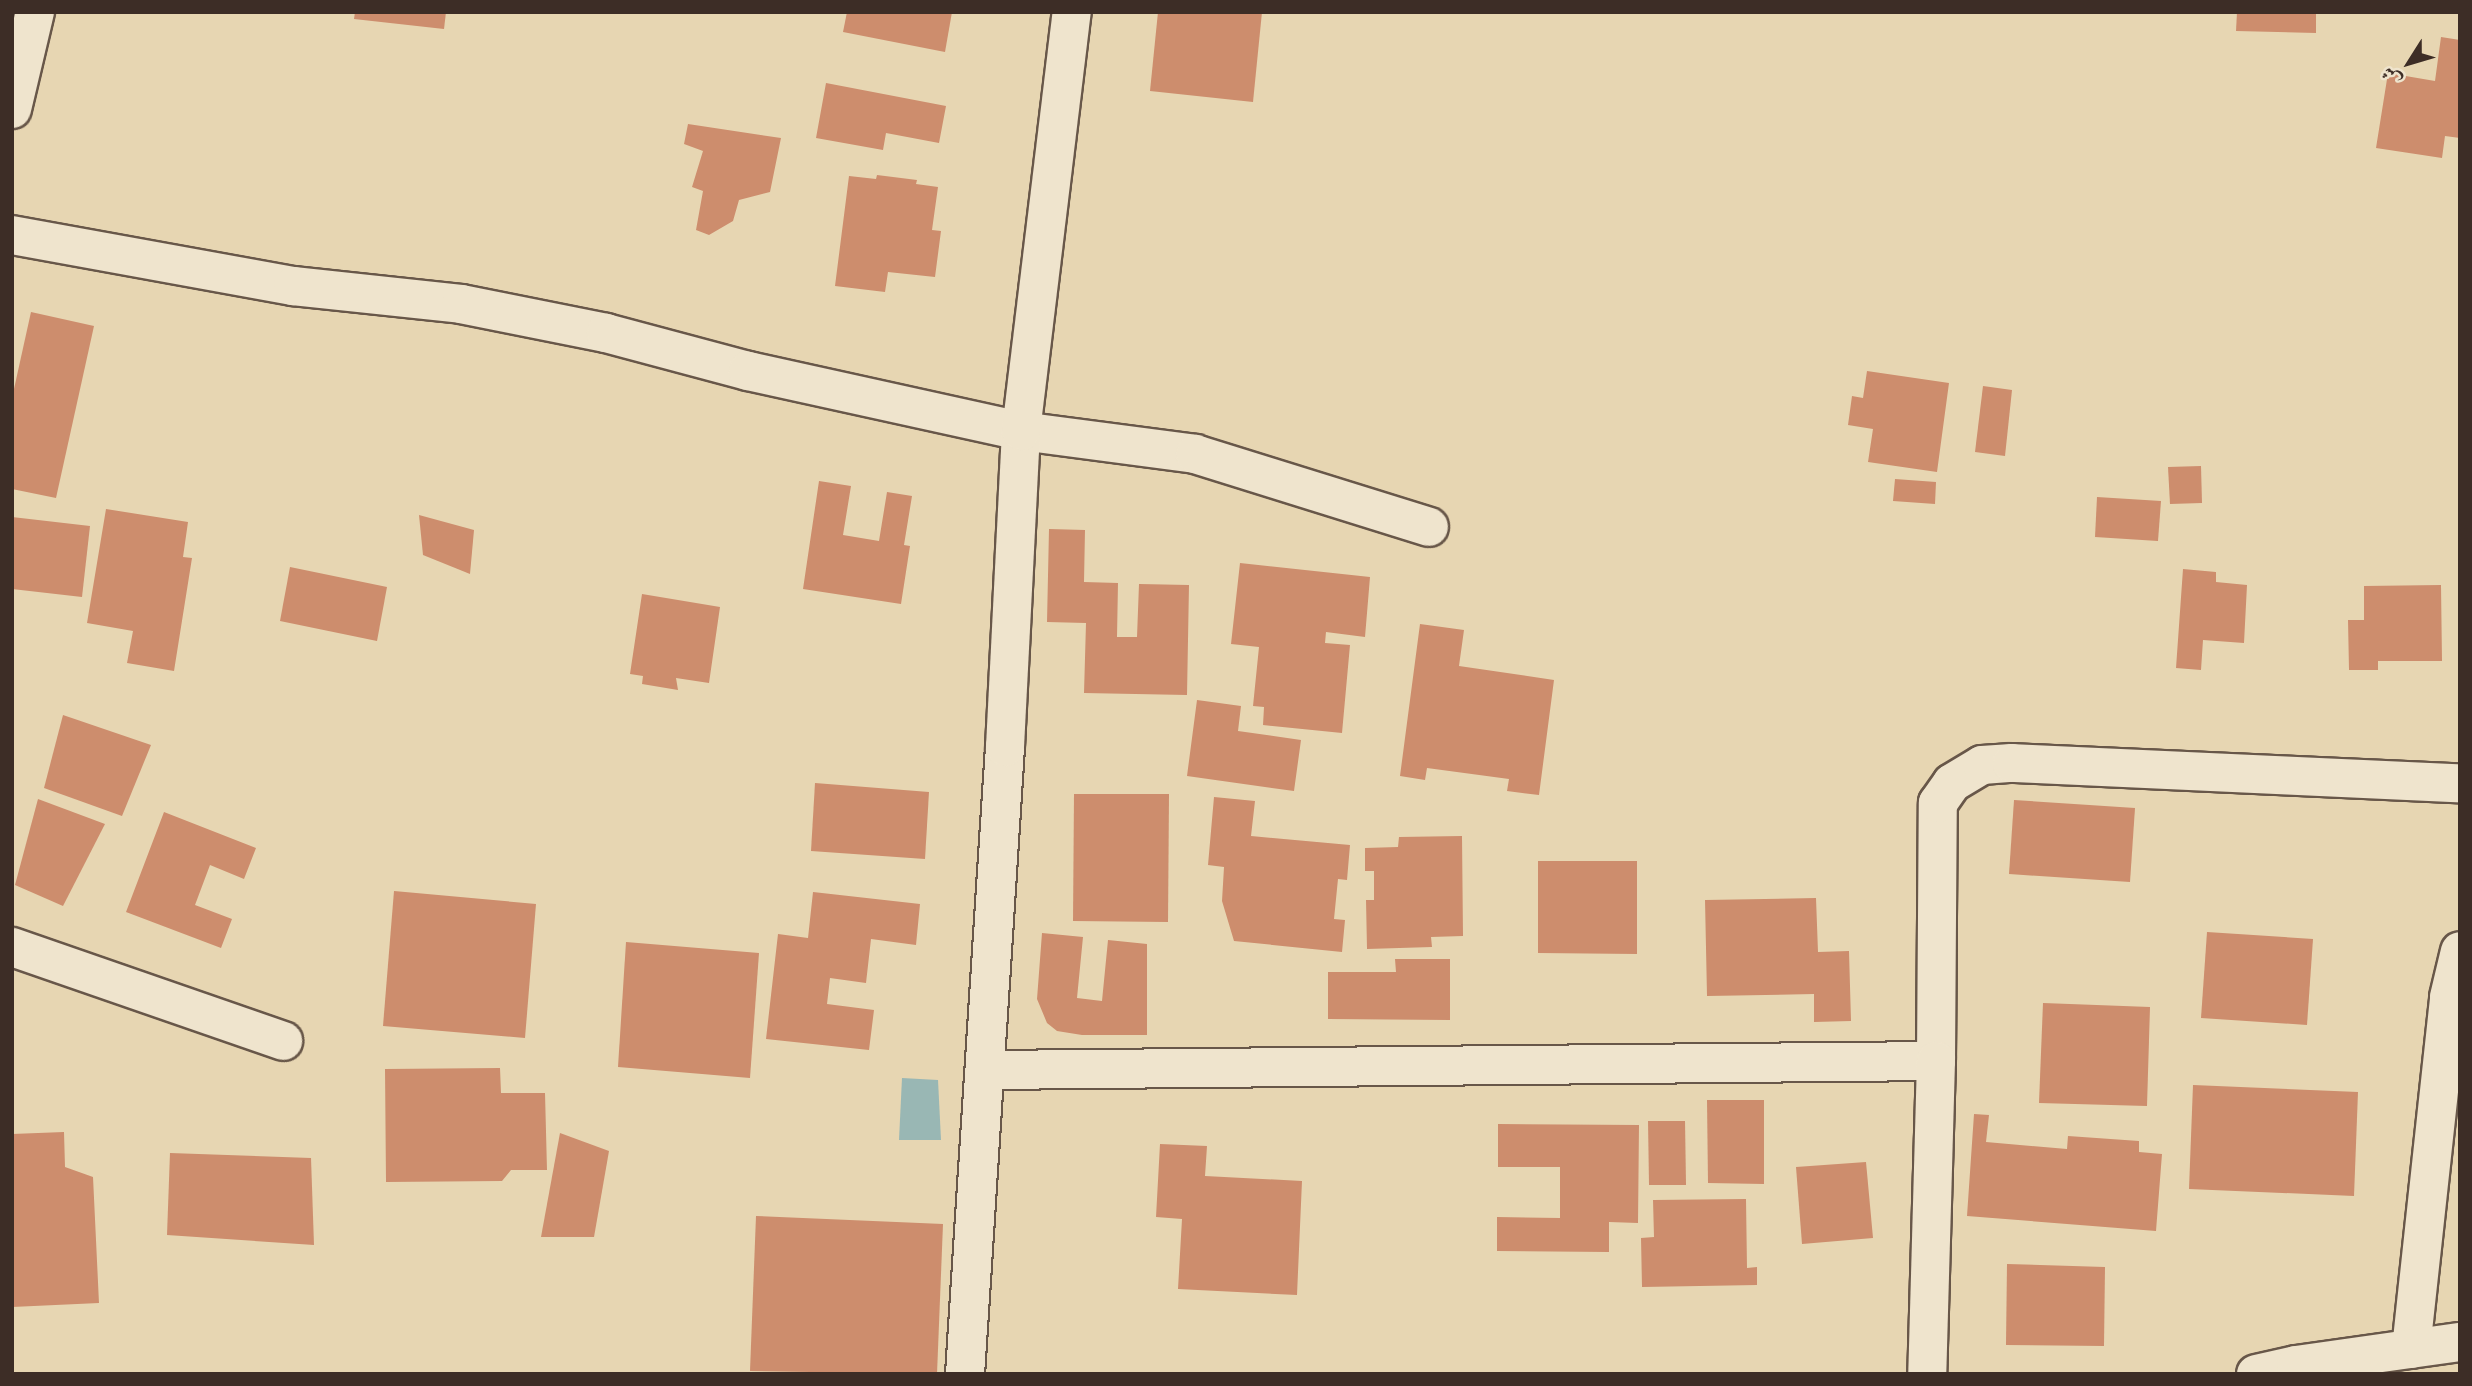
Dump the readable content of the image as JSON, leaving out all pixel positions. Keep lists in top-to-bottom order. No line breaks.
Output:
{"north":"bottom left"}
